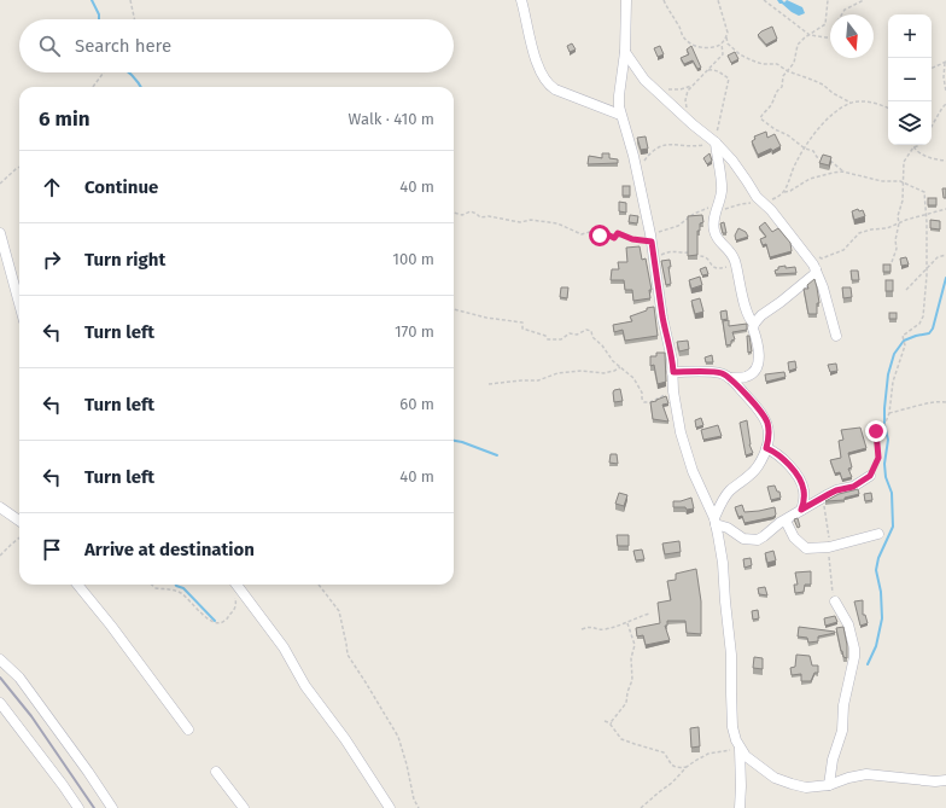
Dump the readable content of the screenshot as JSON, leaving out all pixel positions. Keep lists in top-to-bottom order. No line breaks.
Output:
{"north":"bottom","page":{"map_buttons":["+","−"],"search":"Search here","heading":["6 min","Walk · 410 m"],"list":[["Continue","40 m"],["Turn right","100 m"],["Turn left","170 m"],["Turn left","60 m"],["Turn left","40 m"],"Arrive at destination"]}}
